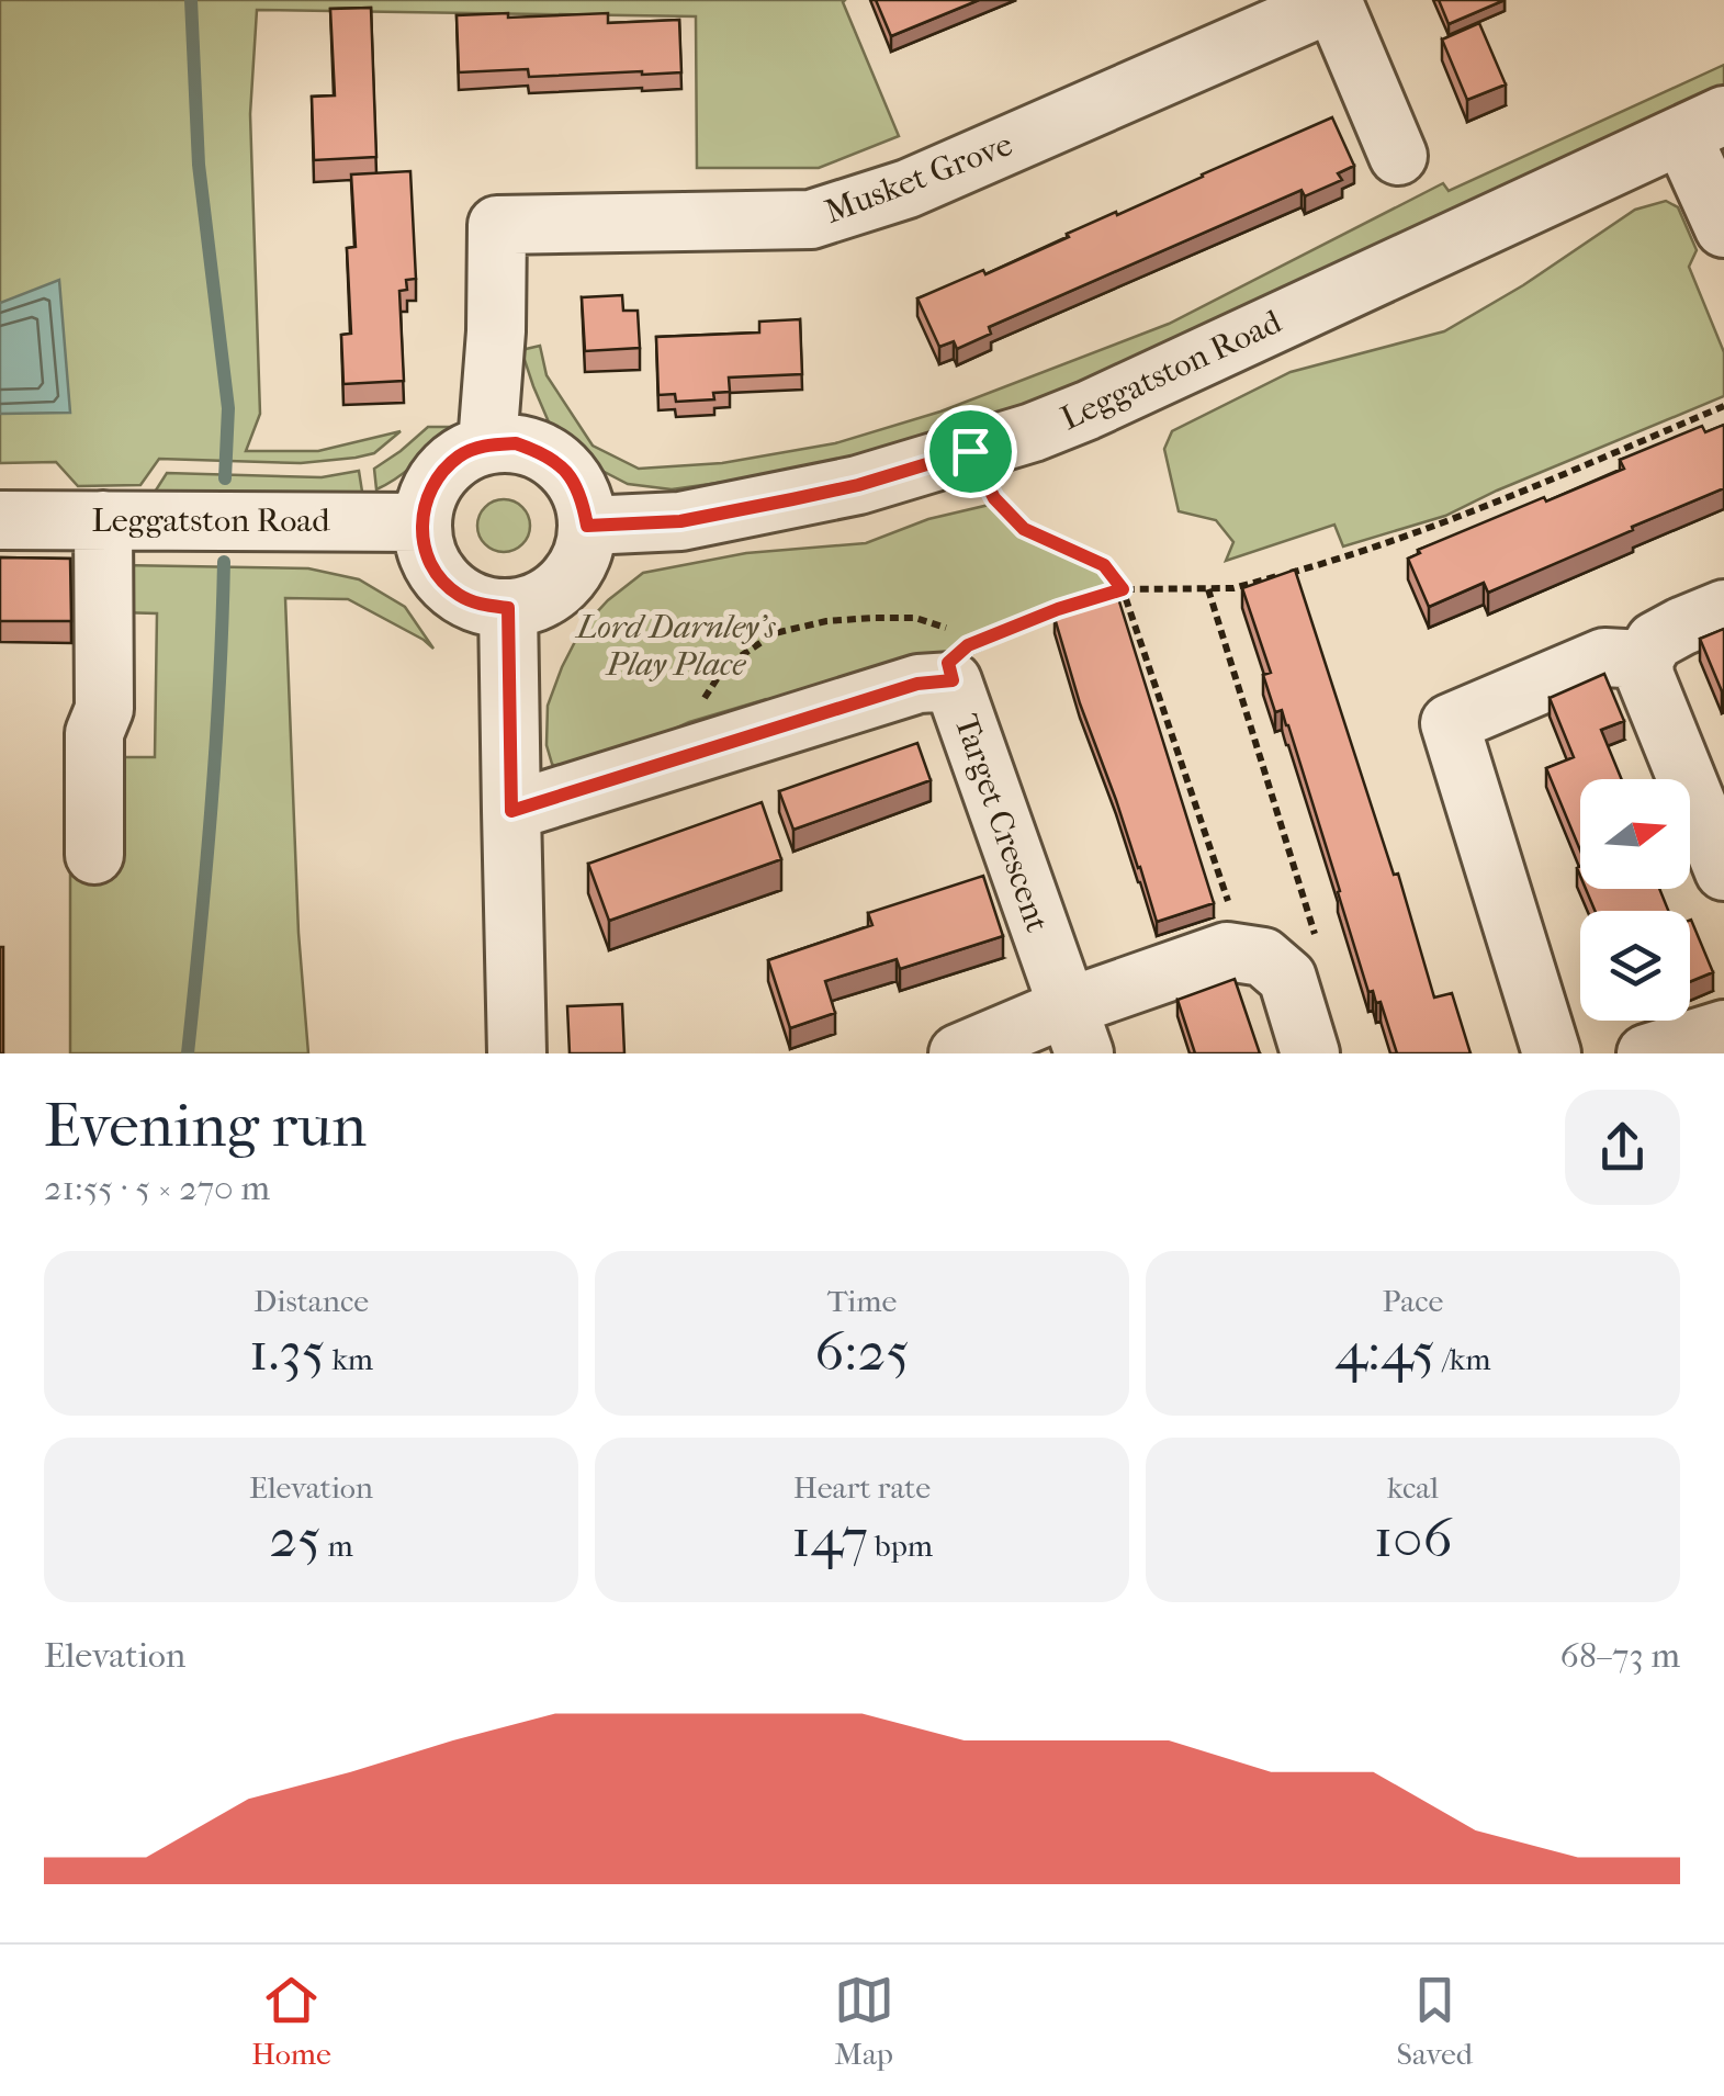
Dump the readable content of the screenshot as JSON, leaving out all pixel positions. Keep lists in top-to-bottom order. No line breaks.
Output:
{"streets":{"street":["Musket Grove","Leggatston Road","Target Crescent"]},"crossings":[["Musket Grove","Leggatston Road"]],"parks":["Lord Darnley's Play Place"],"north":"right","page":{"heading":["Evening run","21:55 · 5 × 270 m"],"stats":[["Distance","1.35 km"],["Time","6:25"],["Pace","4:45 /km"],["Elevation","25 m"],["Heart rate","147 bpm"],["kcal","106"]],"chart":["Elevation","68–73 m"],"tabs":["Home","Map","Saved"]}}
